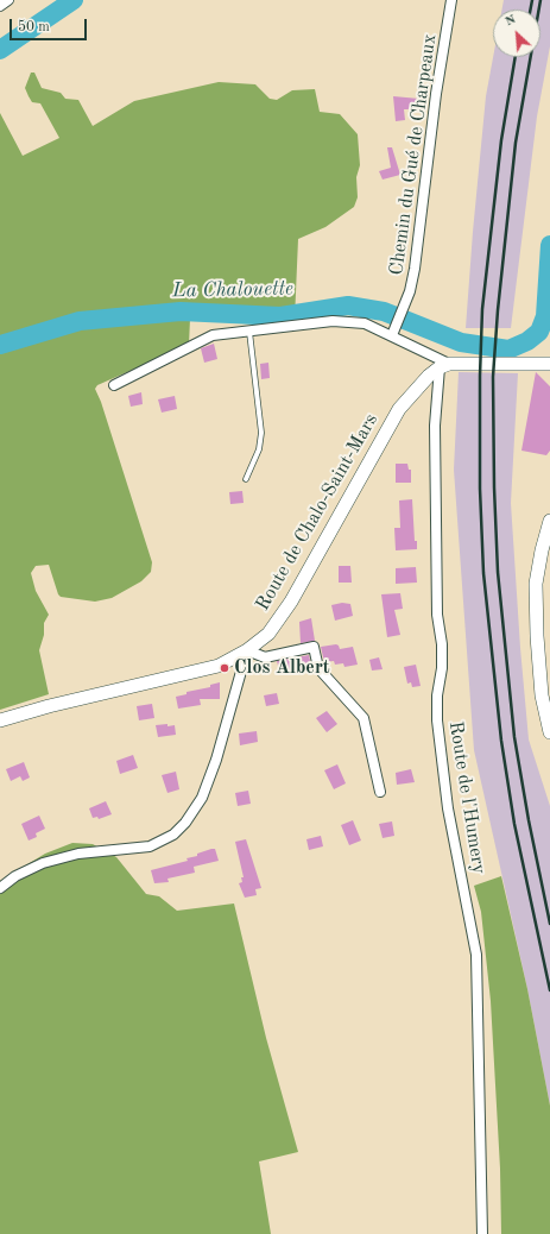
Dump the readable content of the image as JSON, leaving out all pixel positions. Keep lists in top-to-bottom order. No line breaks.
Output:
{"streets":{"main road":["Route de Chalo-Saint-Mars"],"street":["Chemin du Gué de Charpeaux","Route de l'Humery"]},"crossings":[["Route de Chalo-Saint-Mars","Route de l'Humery"]],"water":["La Chalouette"],"places":["Clos Albert"],"scale_bar":"50 m","north":"top left"}
